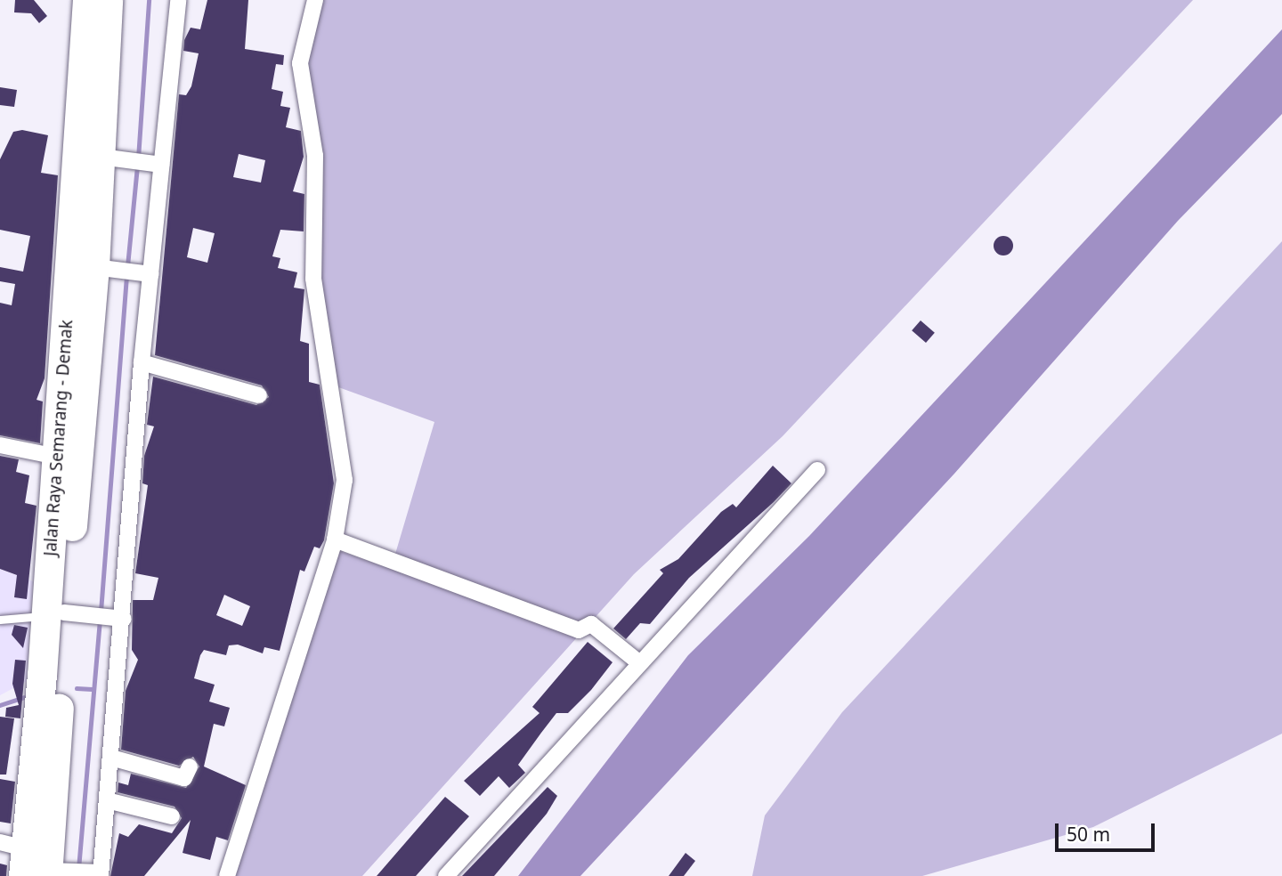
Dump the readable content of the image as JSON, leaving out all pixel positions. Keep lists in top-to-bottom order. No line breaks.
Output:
{"streets":{"highway":["Jalan Raya Semarang - Demak"]},"scale_bar":"50 m"}
